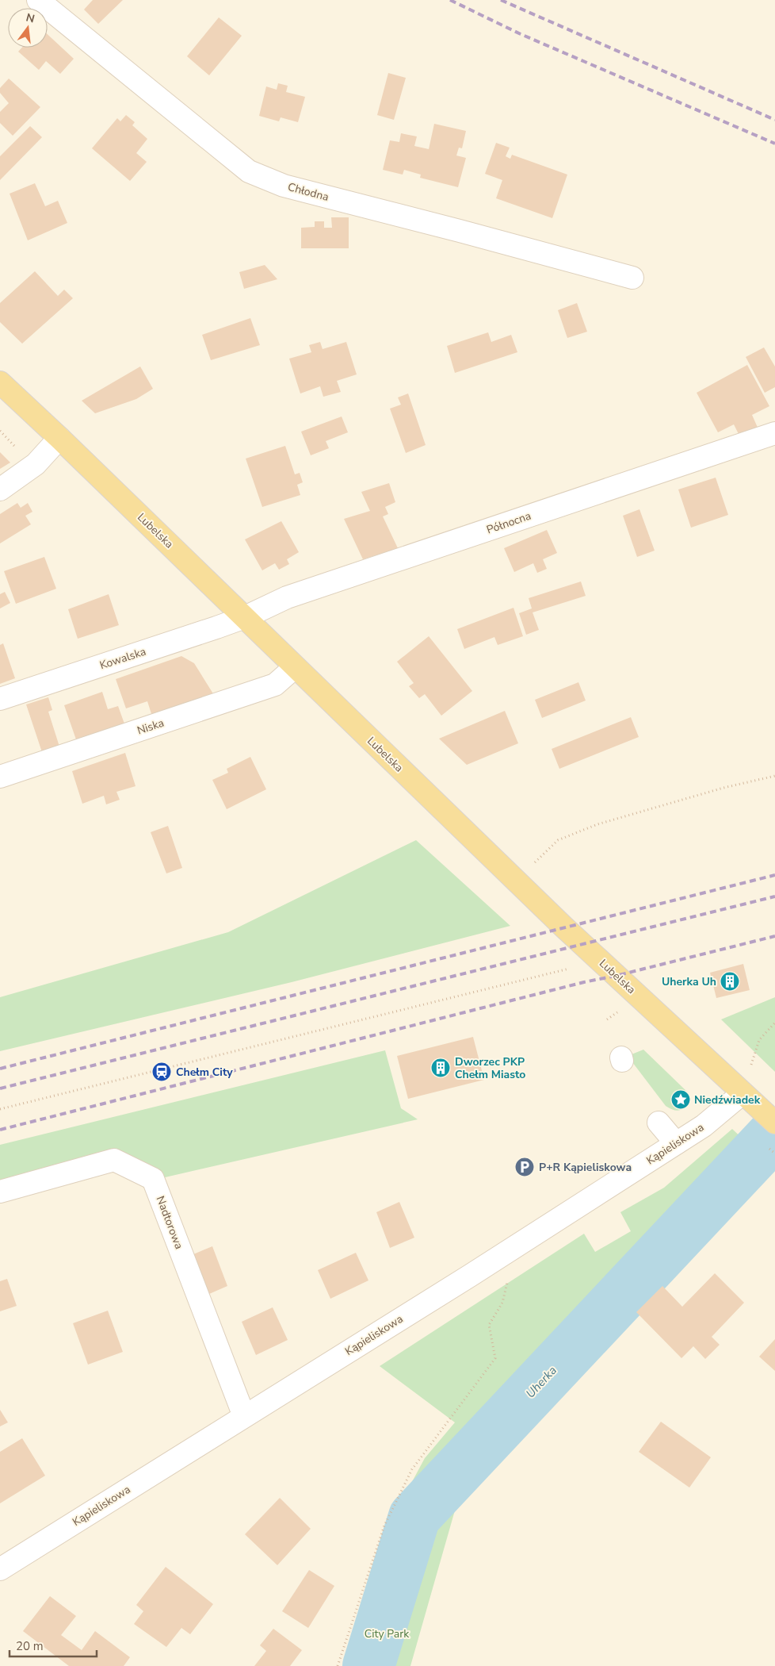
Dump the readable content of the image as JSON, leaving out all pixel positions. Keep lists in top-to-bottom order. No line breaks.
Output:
{"streets":{"main road":["Lubelska"],"street":["Chłodna","Północna","Kowalska","Niska","Kąpieliskowa","Nadtorowa"]},"crossings":[["Północna","Lubelska"],["Północna","Kowalska"],["Lubelska","Kowalska"],["Lubelska","Niska"],["Lubelska","Kąpieliskowa"],["Kąpieliskowa","Nadtorowa"]],"water":["Uherka"],"parks":["City Park"],"places":{"building":["Uherka Uh","Dworzec PKP Chełm Miasto"],"station":["Chełm City"],"place":["Niedźwiadek"],"parking":["P+R Kąpieliskowa"]},"scale_bar":"20 m","north":"top"}
